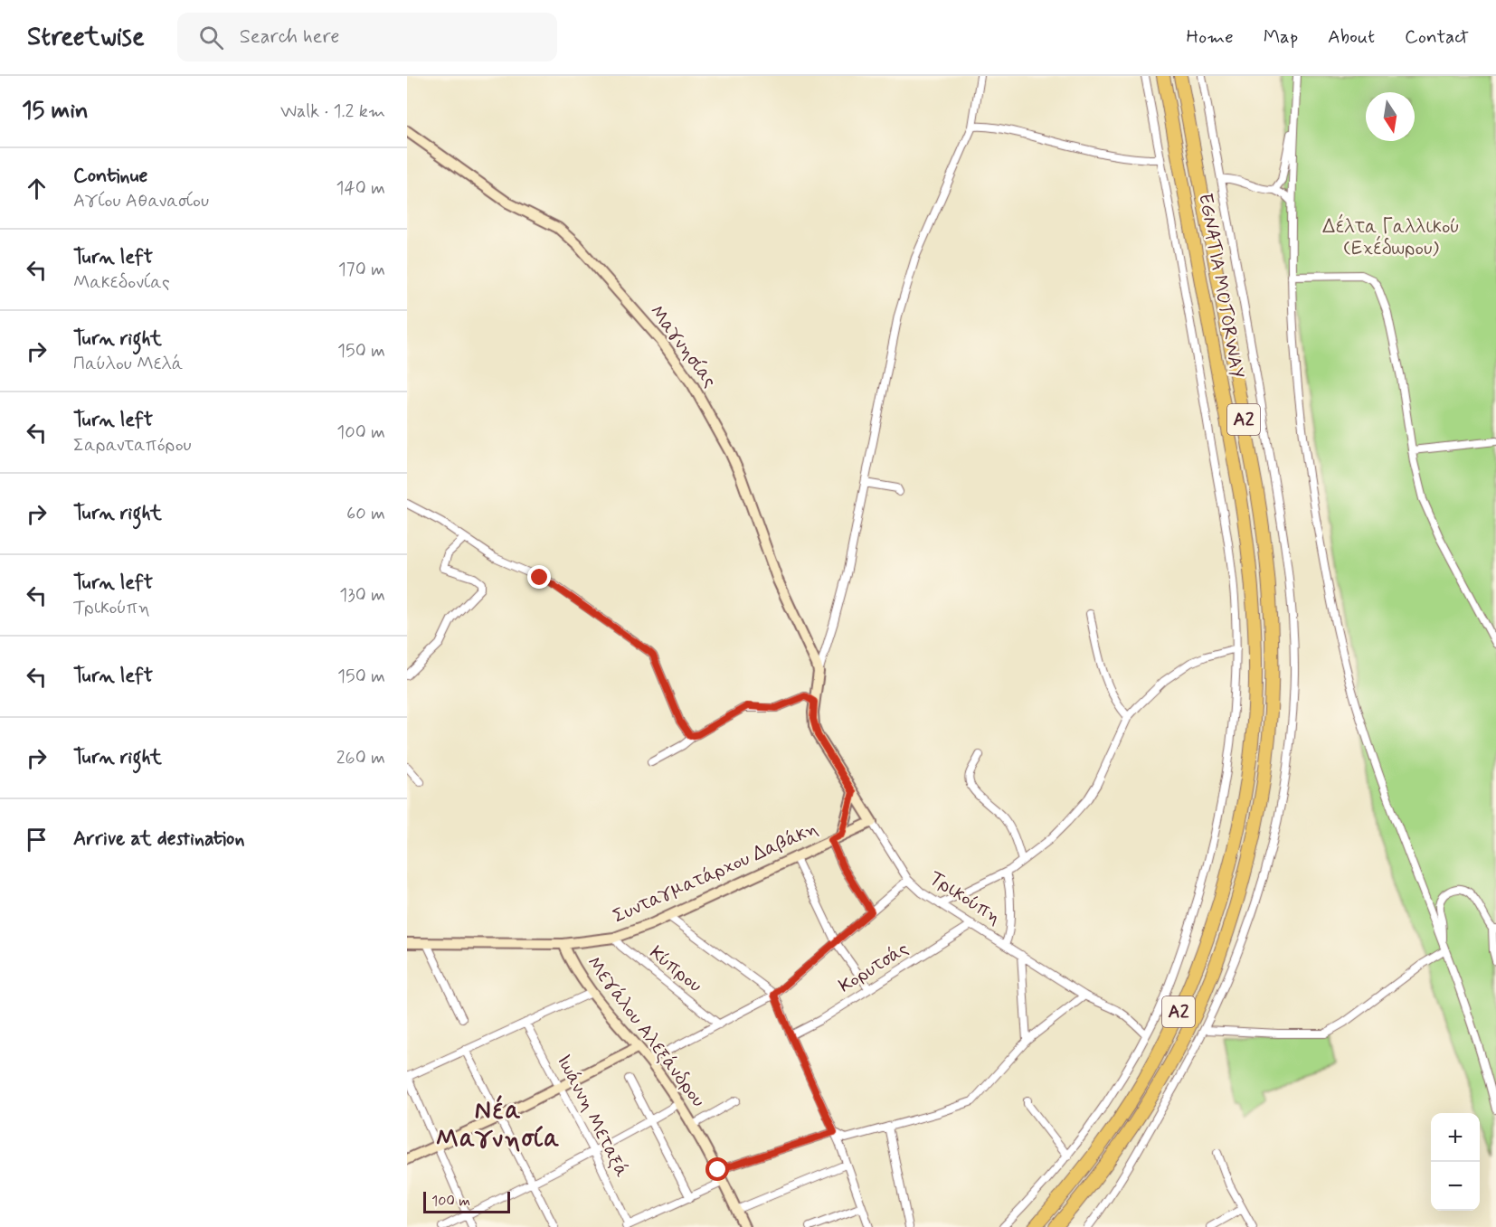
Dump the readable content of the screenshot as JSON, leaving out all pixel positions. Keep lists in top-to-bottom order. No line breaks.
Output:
{"streets":{"highway":["EGNATIA MOTORWAY","Α2"],"street":["Μαγνησίας","Συνταγματάρχου Δαβάκη","Τρικούπη","Κορυτσάς","Κύπρου","Μεγάλου Αλεξάνδρου","Ιωάννη Μεταξά"]},"crossings":[["Μαγνησίας","Τρικούπη"],["Συνταγματάρχου Δαβάκη","Τρικούπη"],["Συνταγματάρχου Δαβάκη","Κύπρου"],["Συνταγματάρχου Δαβάκη","Μεγάλου Αλεξάνδρου"],["Τρικούπη","Κορυτσάς"]],"districts":["Νέα Μαγνησία"],"parks":["Δέλτα Γαλλικού (Εχέδωρου)"],"scale_bar":"100 m","north":"bottom","page":{"header":"Streetwise","search":"Search here","nav":["Home","Map","About","Contact"],"heading":["15 min","Walk · 1.2 km"],"list":[["Continue","Αγίου Αθανασίου","140 m"],["Turn left","Μακεδονίας","170 m"],["Turn right","Παύλου Μελά","150 m"],["Turn left","Σαρανταπόρου","100 m"],["Turn right","60 m"],["Turn left","Τρικούπη","130 m"],["Turn left","150 m"],["Turn right","260 m"],"Arrive at destination"],"map_buttons":["+","−"],"scale":"100 m"}}
